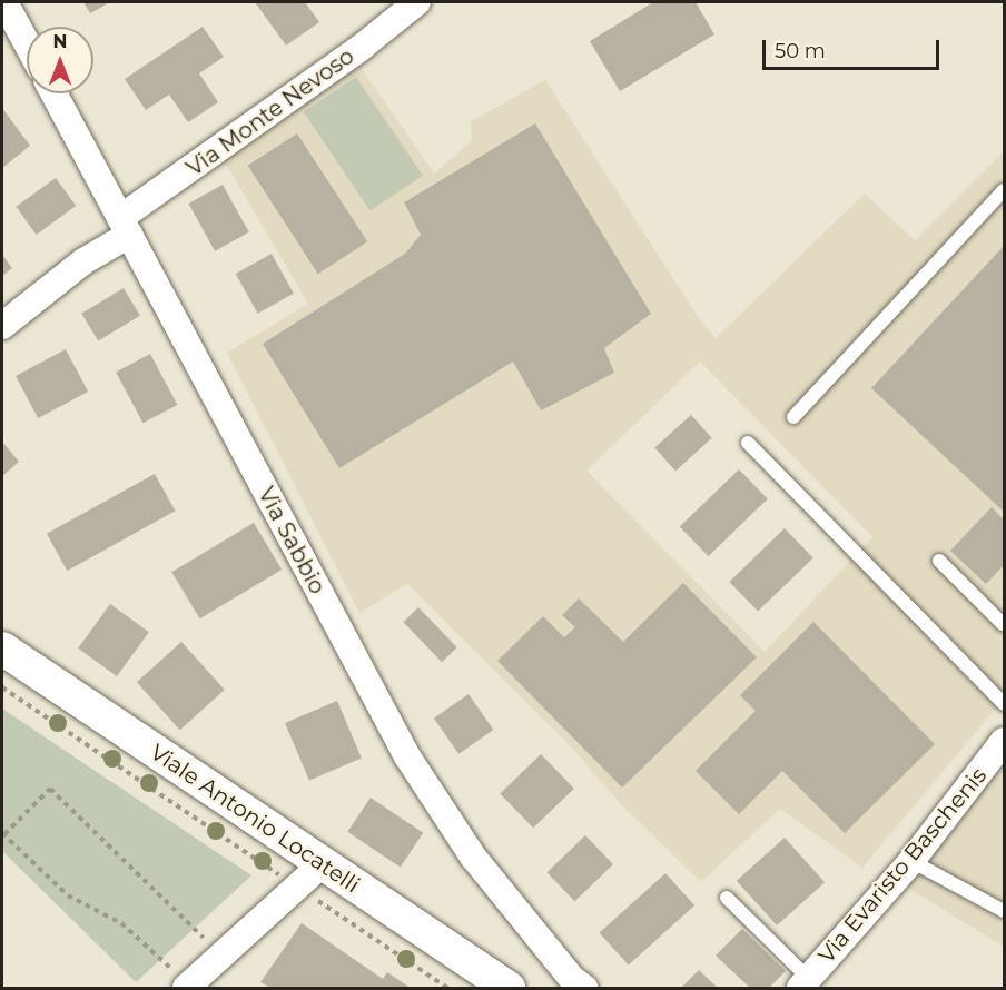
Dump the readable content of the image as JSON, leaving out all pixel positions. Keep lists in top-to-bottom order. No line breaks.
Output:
{"streets":{"street":["Via Monte Nevoso","Via Sabbio","Viale Antonio Locatelli","Via Evaristo Baschenis"]},"crossings":[["Via Monte Nevoso","Via Sabbio"]],"scale_bar":"50 m","north":"top"}
